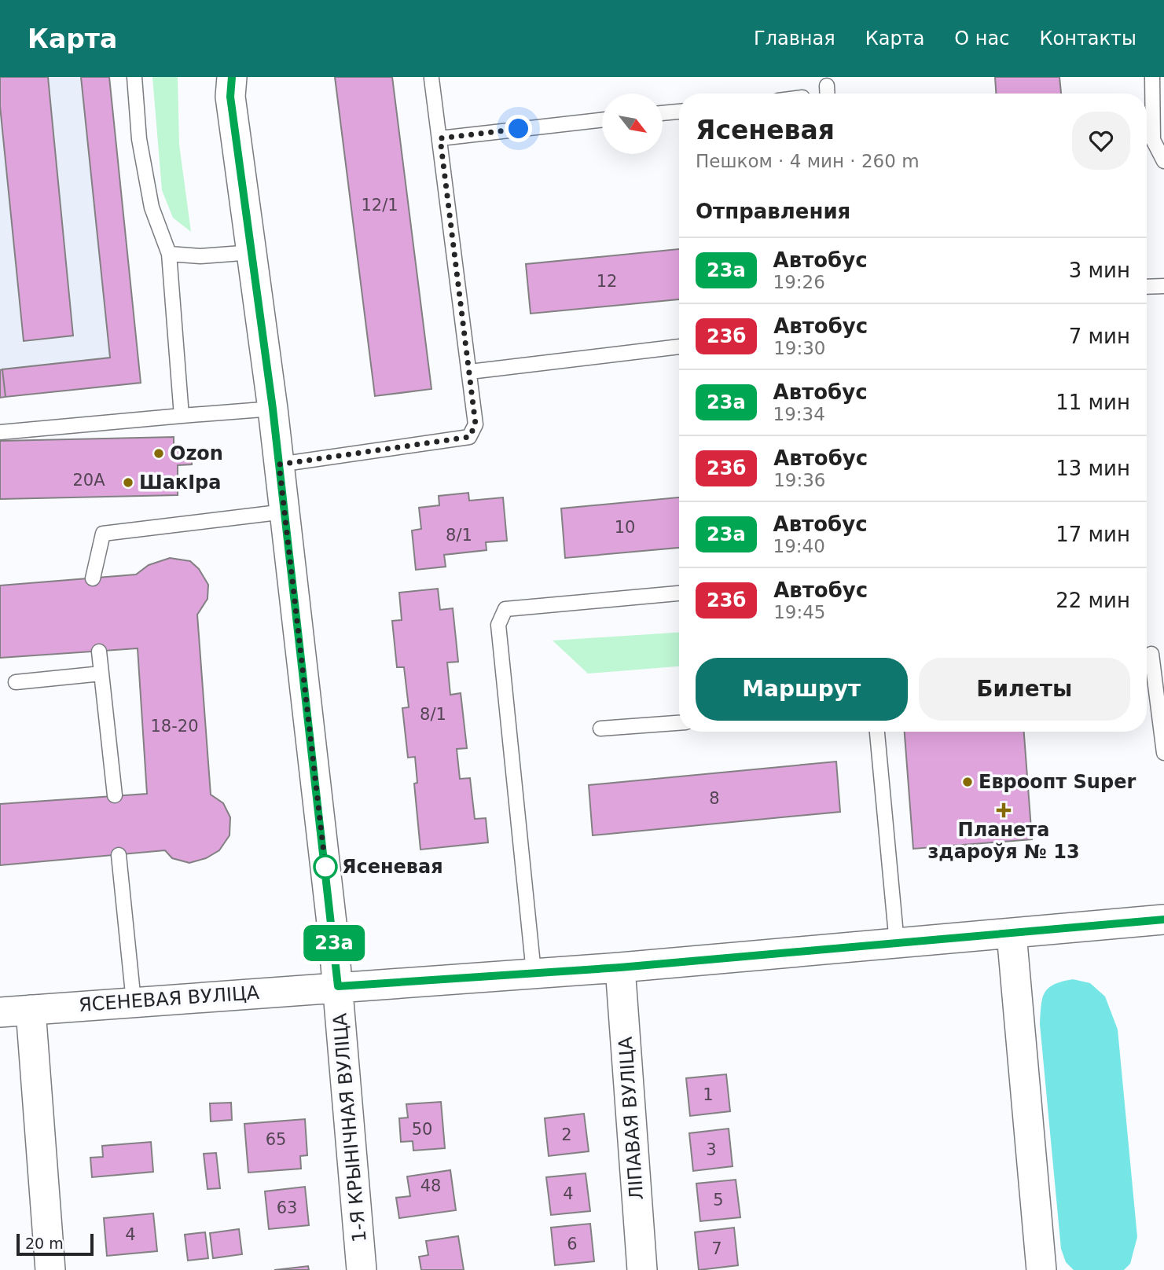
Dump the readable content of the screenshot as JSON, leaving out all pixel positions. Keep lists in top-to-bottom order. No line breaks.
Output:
{"streets":{"street":["ЯСЕНЕВАЯ ВУЛІЦА","ЛІПАВАЯ ВУЛІЦА","1-Я КРЫНІЧНАЯ ВУЛІЦА"]},"crossings":[["ЯСЕНЕВАЯ ВУЛІЦА","ЛІПАВАЯ ВУЛІЦА"],["ЯСЕНЕВАЯ ВУЛІЦА","1-Я КРЫНІЧНАЯ ВУЛІЦА"]],"places":{"other":["Ozon","ШакІра","Евроопт Super","Ясеневая"],"health":["Планета здароўя № 13"]},"lines":["bus line 23а"],"house_numbers":["12/1","12","20А","10","8/1","8/1","18-20","8","1","50","2","65","3","48","4","5","63","4","6","7"],"scale_bar":"20 m","north":"bottom right","page":{"header":"Карта","nav":["Главная","Карта","О нас","Контакты"],"on_map":"23а","heading":[["Ясеневая","Пешком · 4 мин · 260 m"],"Отправления"],"list":[{"mark":"23а","name":"Автобус","note":"19:26","value":"3 мин"},{"mark":"23б","name":"Автобус","note":"19:30","value":"7 мин"},{"mark":"23а","name":"Автобус","note":"19:34","value":"11 мин"},{"mark":"23б","name":"Автобус","note":"19:36","value":"13 мин"},{"mark":"23а","name":"Автобус","note":"19:40","value":"17 мин"},{"mark":"23б","name":"Автобус","note":"19:45","value":"22 мин"}],"buttons":["Маршрут","Билеты"],"scale":"20 m"}}
